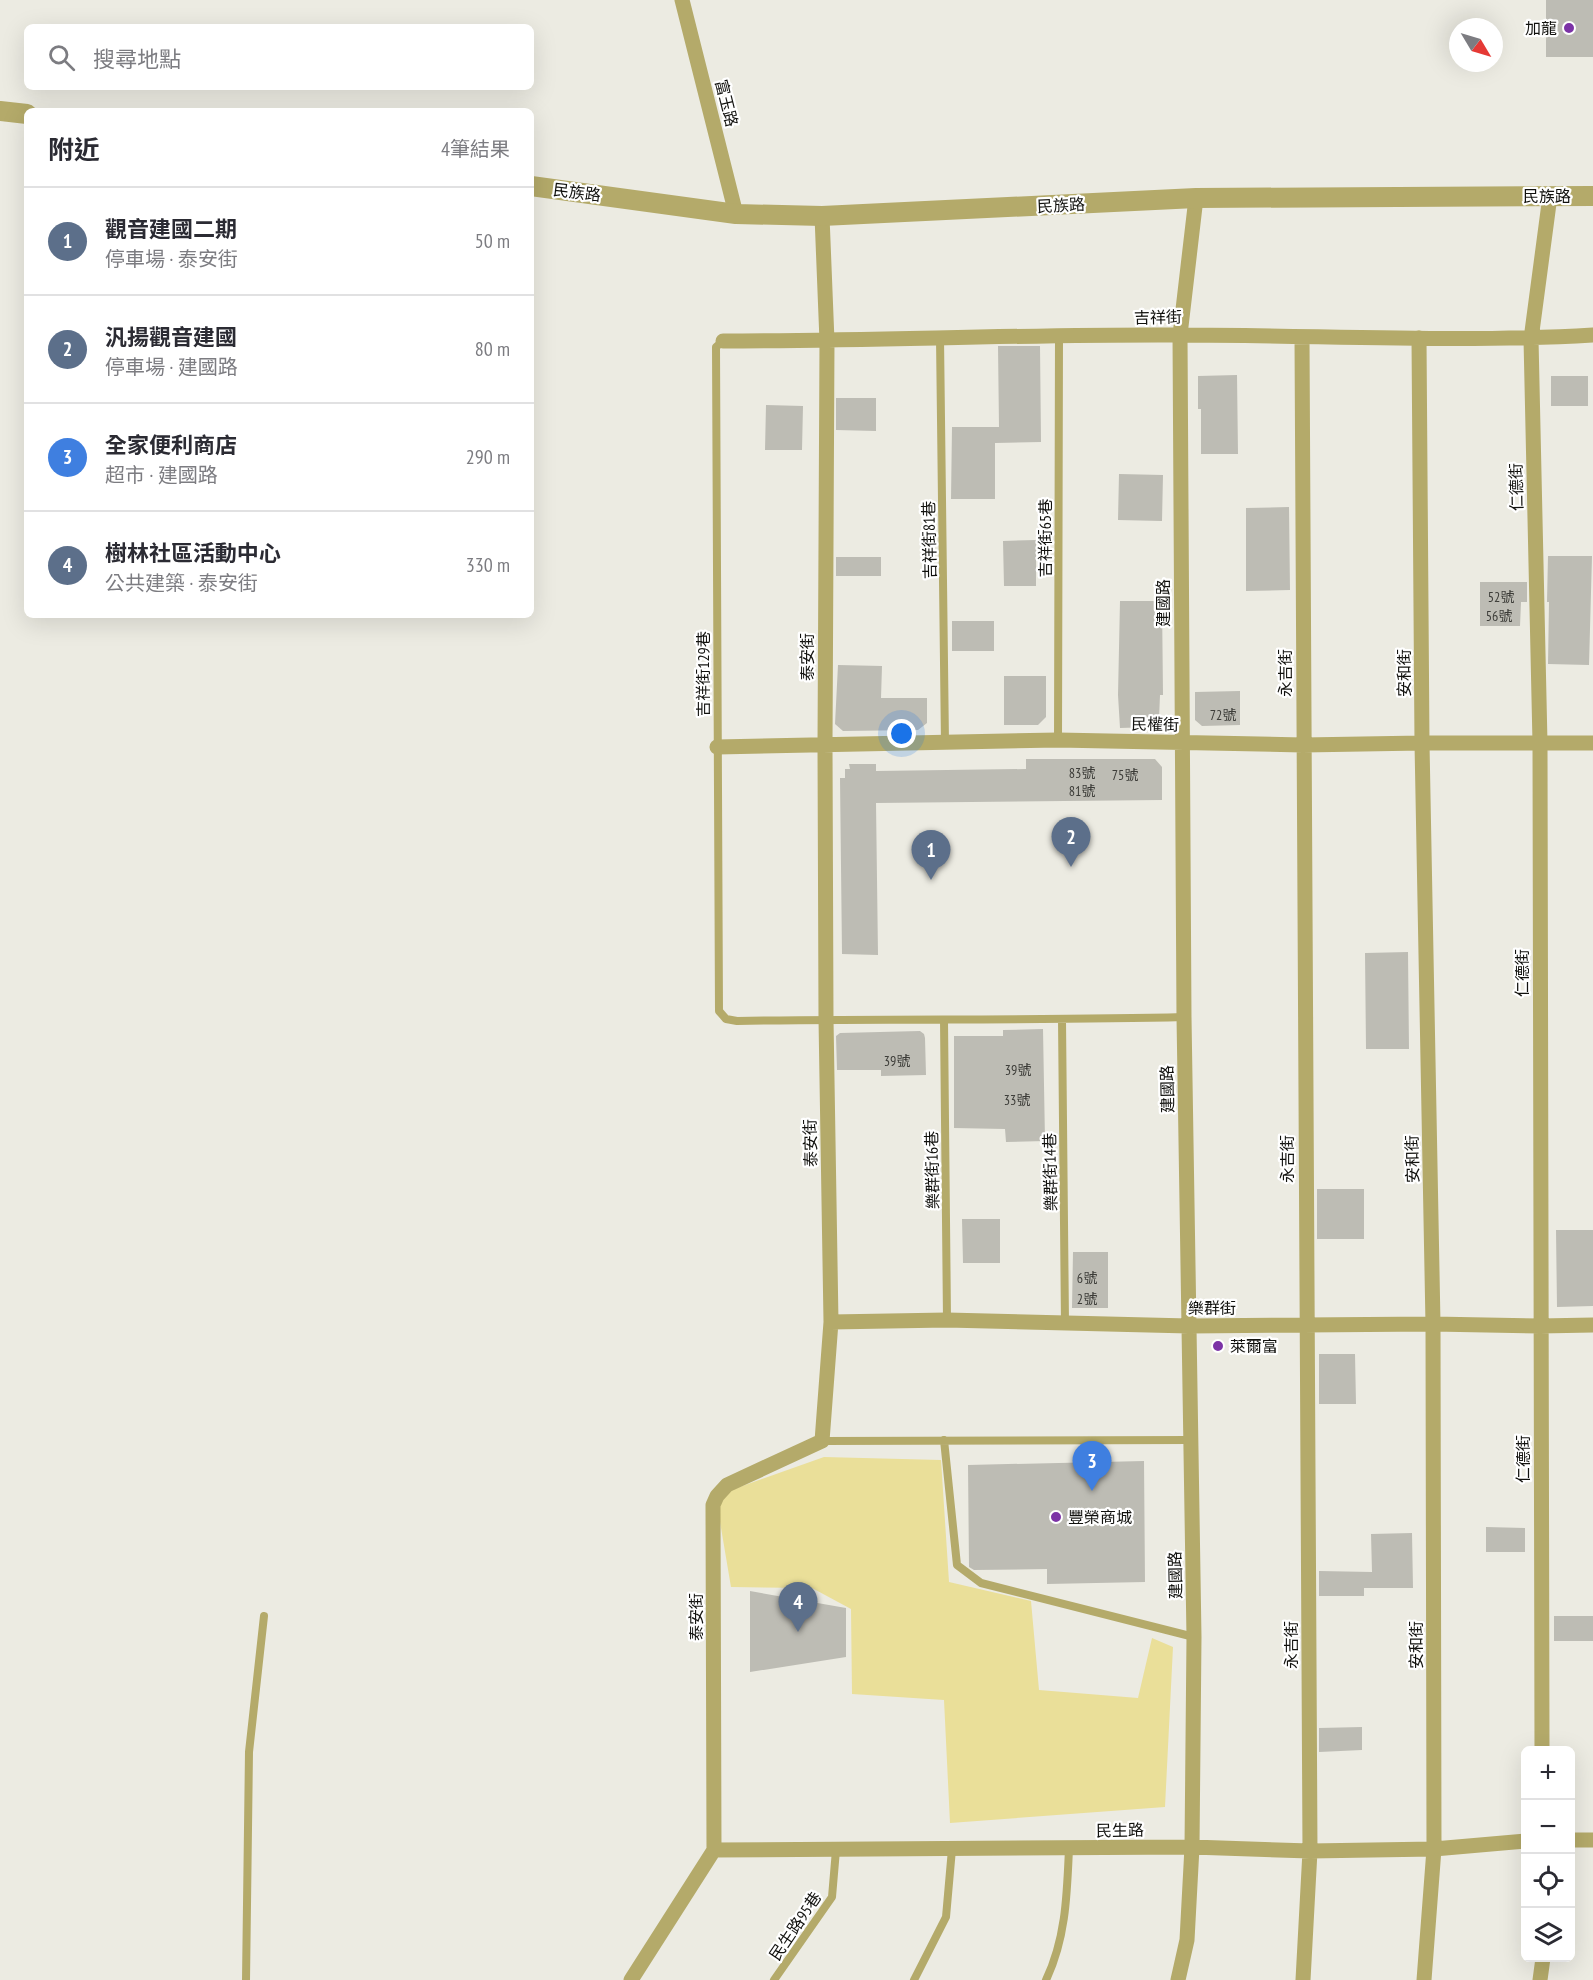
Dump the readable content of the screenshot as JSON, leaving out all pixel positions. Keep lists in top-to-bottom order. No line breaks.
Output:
{"streets":{"street":["富玉路","民族路","吉祥街","仁德街","建國路","泰安街","永吉街","安和街","民權街","樂群街","民生路"],"lane":["吉祥街65巷","吉祥街81巷","吉祥街129巷","樂群街16巷","樂群街14巷","民生路95巷"]},"crossings":[["富玉路","民族路"],["民族路","仁德街"],["民族路","建國路"],["民族路","泰安街"],["吉祥街","仁德街"],["吉祥街","吉祥街65巷"],["吉祥街","吉祥街81巷"],["吉祥街","建國路"],["吉祥街","泰安街"],["吉祥街","永吉街"],["吉祥街","安和街"],["吉祥街","吉祥街129巷"],["仁德街","民權街"],["仁德街","樂群街"],["吉祥街65巷","民權街"],["吉祥街81巷","民權街"],["建國路","民權街"],["建國路","樂群街"],["建國路","民生路"],["泰安街","吉祥街129巷"],["泰安街","民權街"],["泰安街","樂群街"],["泰安街","民生路"],["永吉街","民權街"],["永吉街","樂群街"],["永吉街","民生路"],["安和街","民權街"],["安和街","樂群街"],["安和街","民生路"],["吉祥街129巷","民權街"],["樂群街16巷","樂群街"],["樂群街14巷","樂群街"],["民生路","民生路95巷"]],"places":["加龍","萊爾富","豐榮商城"],"house_numbers":["52號","56號","72號","83號","75號","81號","39號","39號","33號","6號","2號"],"north":"bottom right","page":{"search":"搜尋地點","heading":["附近","4筆結果"],"list":[{"mark":"1","name":"觀音建國二期","note":"停車場 · 泰安街","value":"50 m"},{"mark":"2","name":"汎揚觀音建國","note":"停車場 · 建國路","value":"80 m"},{"mark":"3","name":"全家便利商店","note":"超市 · 建國路","value":"290 m"},{"mark":"4","name":"樹林社區活動中心","note":"公共建築 · 泰安街","value":"330 m"}],"pins":["2","1","3","4"],"map_buttons":["+","−"]}}
